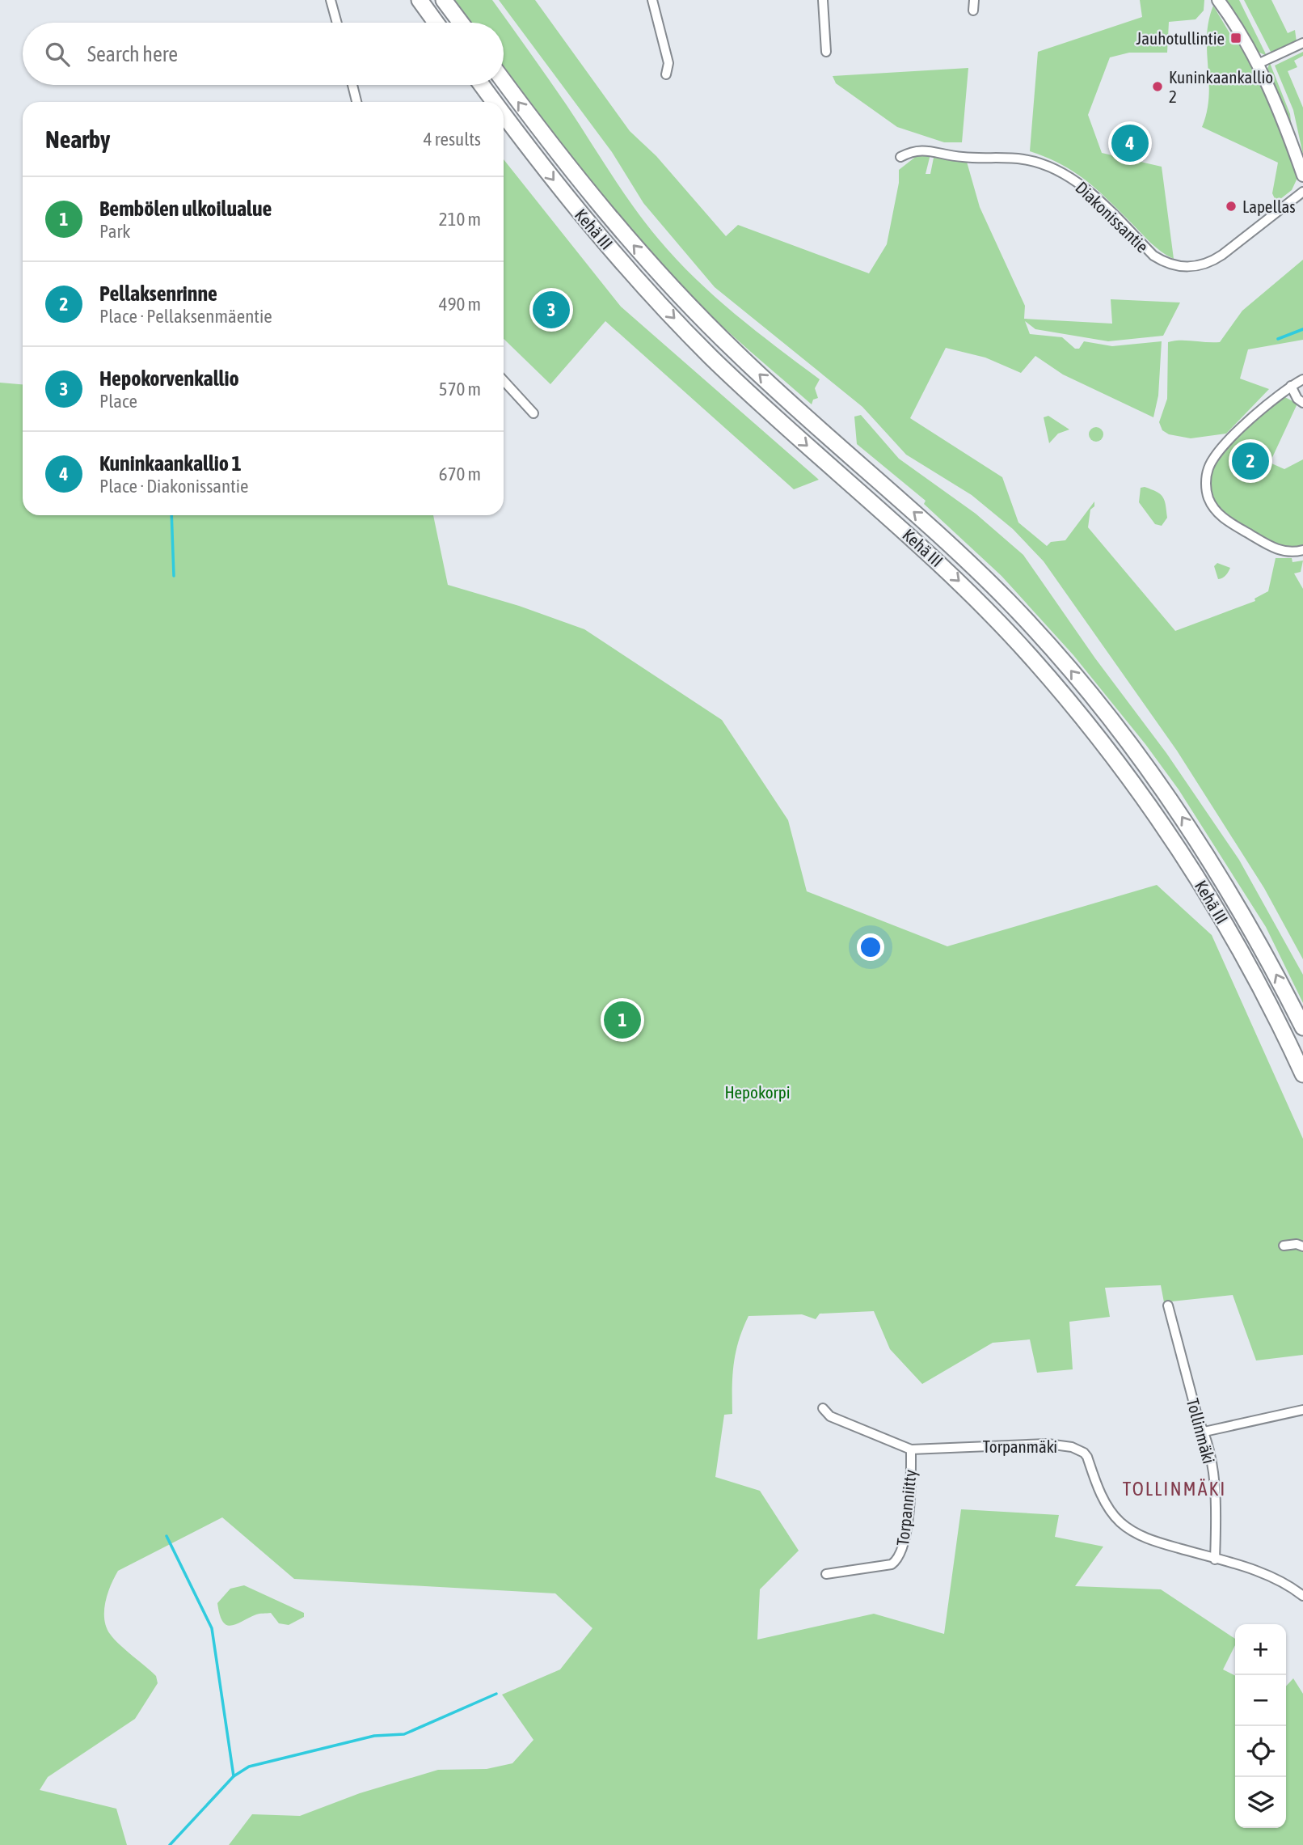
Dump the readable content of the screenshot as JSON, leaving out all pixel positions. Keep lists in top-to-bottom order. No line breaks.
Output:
{"streets":{"highway":["Kehä III"],"street":["Diakonissantie","Tollinmäki","Torpanmäki","Torpanniitty"]},"crossings":[["Tollinmäki","Torpanmäki"],["Torpanmäki","Torpanniitty"]],"districts":["TOLLINMÄKI"],"parks":["Hepokorpi"],"places":{"transit":["Jauhotullintie"],"other":["Kuninkaankallio 2","Lapellas"]},"page":{"search":"Search here","heading":["Nearby","4 results"],"pins":["4","3","2","1"],"list":[{"mark":"1","name":"Bembölen ulkoilualue","note":"Park","value":"210 m"},{"mark":"2","name":"Pellaksenrinne","note":"Place · Pellaksenmäentie","value":"490 m"},{"mark":"3","name":"Hepokorvenkallio","note":"Place","value":"570 m"},{"mark":"4","name":"Kuninkaankallio 1","note":"Place · Diakonissantie","value":"670 m"}],"map_buttons":["+","−"]}}
